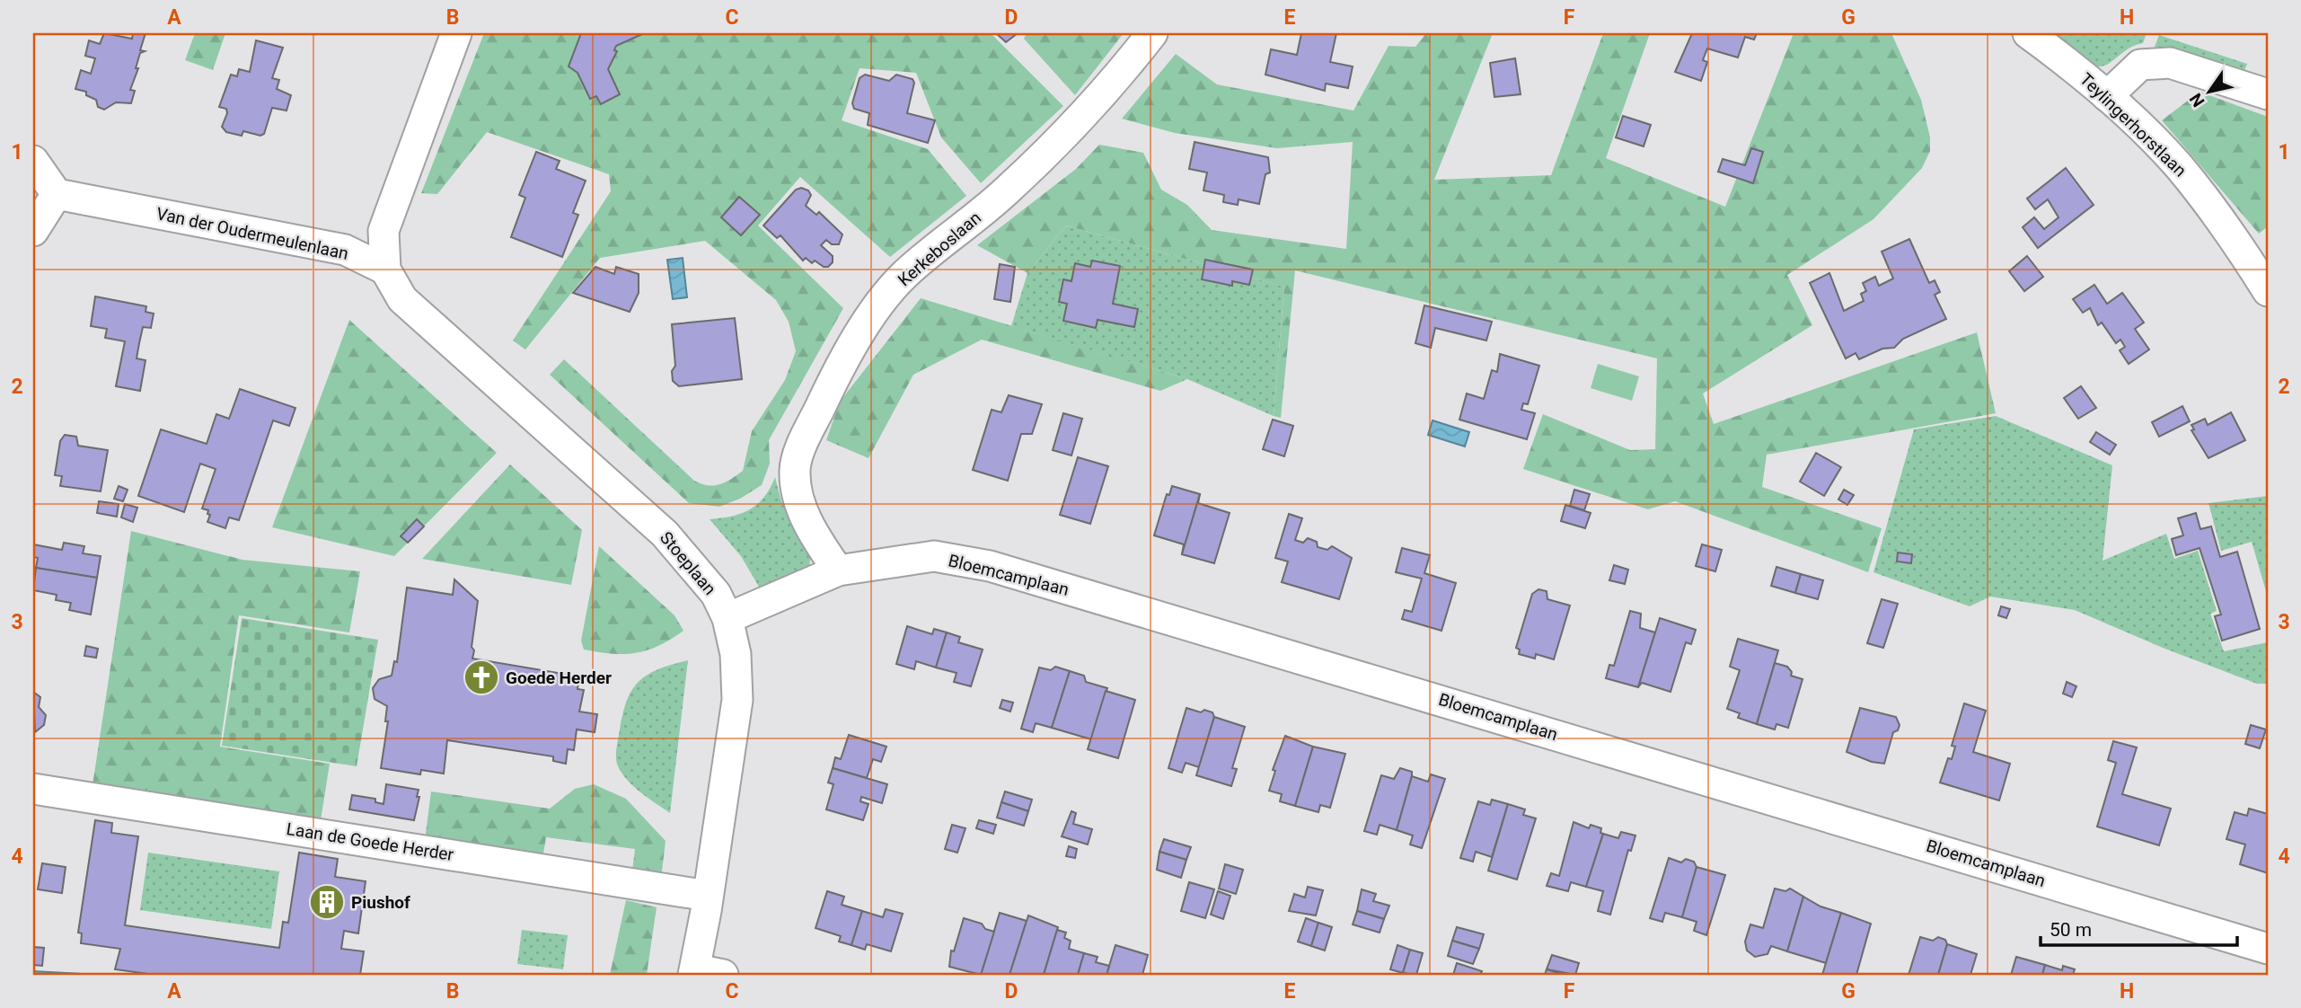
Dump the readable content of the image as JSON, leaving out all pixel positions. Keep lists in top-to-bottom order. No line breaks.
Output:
{"streets":{"street":["Teylingerhorstlaan","Van der Oudermeulenlaan","Kerkeboslaan","Stoeplaan","Bloemcamplaan","Laan de Goede Herder"]},"crossings":[["Van der Oudermeulenlaan","Stoeplaan"],["Kerkeboslaan","Bloemcamplaan"],["Stoeplaan","Bloemcamplaan"],["Stoeplaan","Laan de Goede Herder"]],"places":{"church":["Goede Herder"],"building":["Piushof"]},"scale_bar":"50 m","north":"bottom left","grid":{"columns":["A","B","C","D","E","F","G","H"],"rows":["1","2","3","4"]}}
